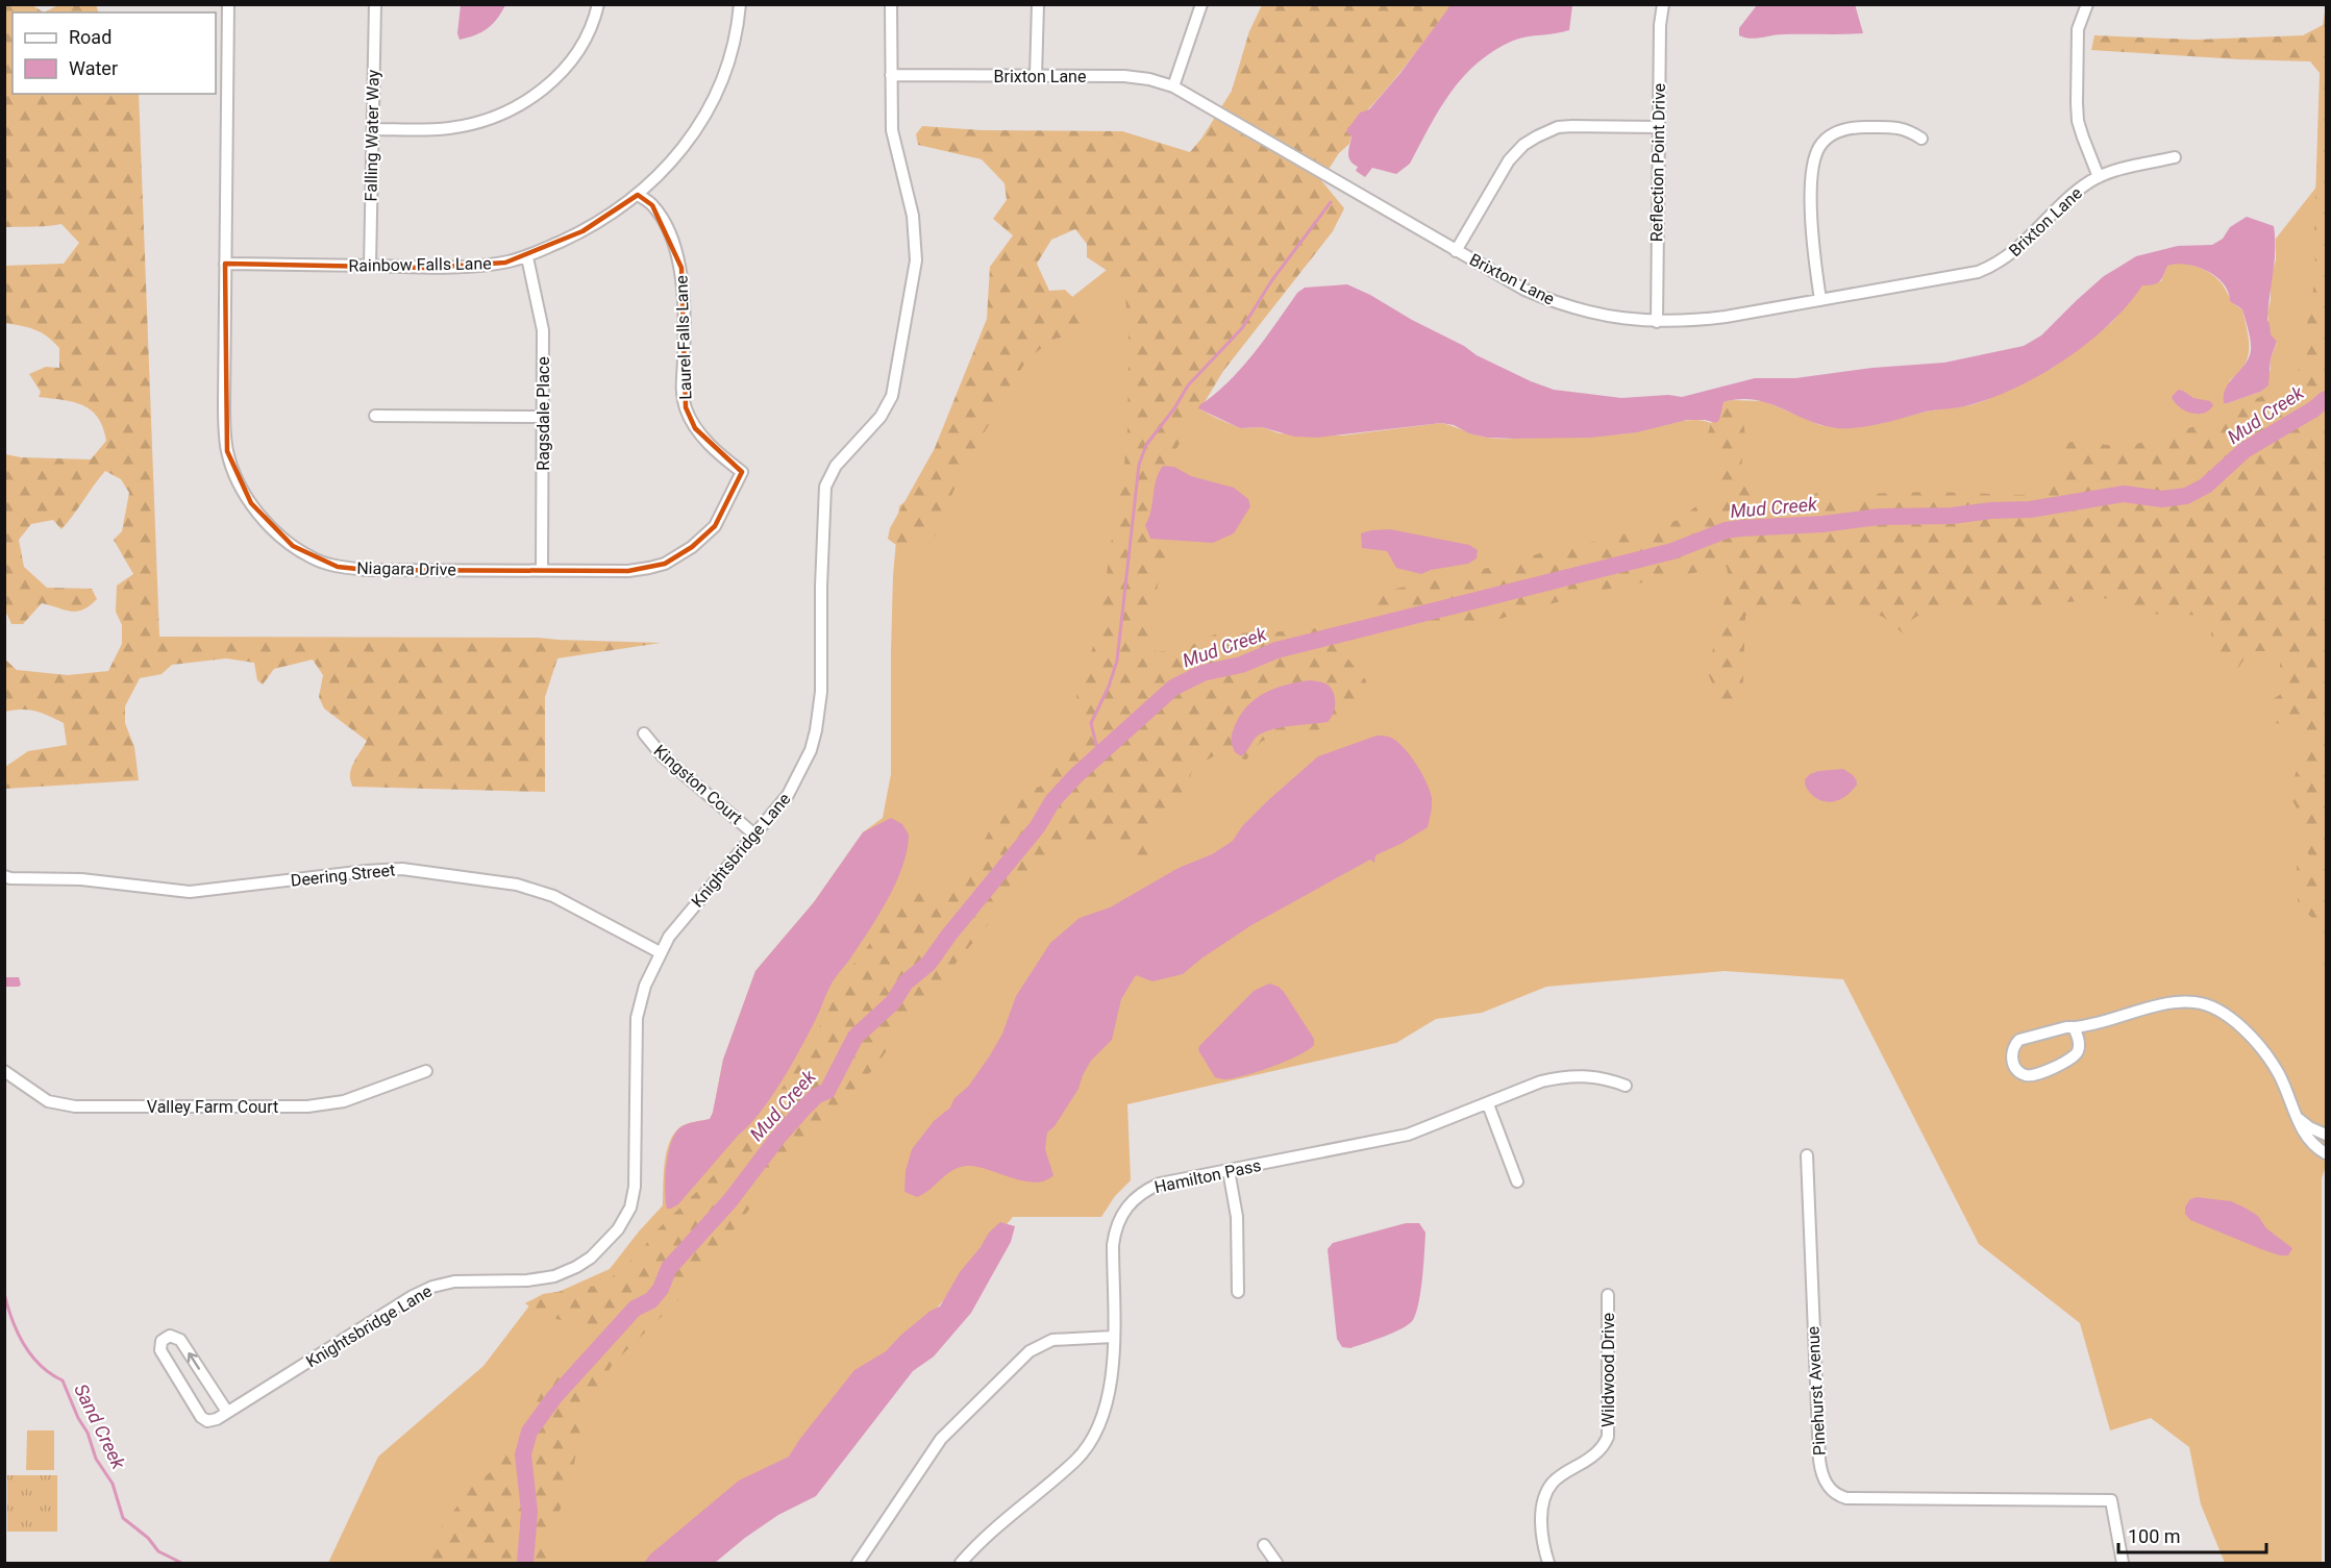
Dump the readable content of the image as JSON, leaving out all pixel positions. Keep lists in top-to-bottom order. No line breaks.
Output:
{"streets":{"street":["Brixton Lane","Falling Water Way","Reflection Point Drive","Rainbow Falls Lane","Laurel Falls Lane","Ragsdale Place","Niagara Drive","Kingston Court","Knightsbridge Lane","Deering Street","Valley Farm Court","Hamilton Pass","Wildwood Drive","Pinehurst Avenue"]},"crossings":[["Brixton Lane","Reflection Point Drive"],["Brixton Lane","Knightsbridge Lane"],["Falling Water Way","Rainbow Falls Lane"],["Rainbow Falls Lane","Laurel Falls Lane"],["Rainbow Falls Lane","Ragsdale Place"],["Rainbow Falls Lane","Niagara Drive"],["Laurel Falls Lane","Niagara Drive"],["Ragsdale Place","Niagara Drive"],["Kingston Court","Knightsbridge Lane"],["Knightsbridge Lane","Deering Street"]],"water":["Mud Creek","Sand Creek"],"legend":["Road","Water"],"scale_bar":"100 m"}
